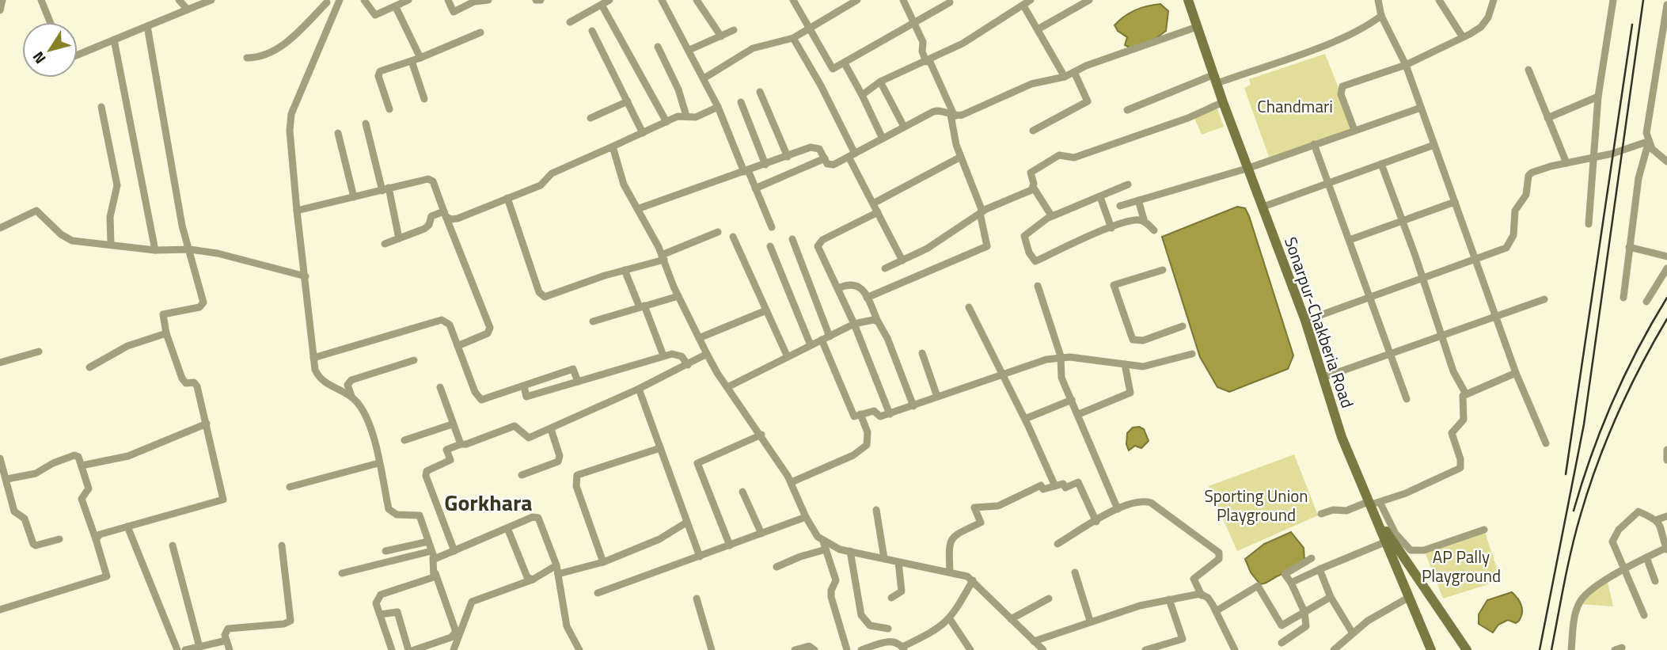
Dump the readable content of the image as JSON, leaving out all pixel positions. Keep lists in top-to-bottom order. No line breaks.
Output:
{"streets":{"main road":["Sonarpur-Chakberia Road"]},"districts":["Gorkhara"],"parks":["Chandmari","Sporting Union Playground","AP Pally Playground"],"north":"bottom left"}
